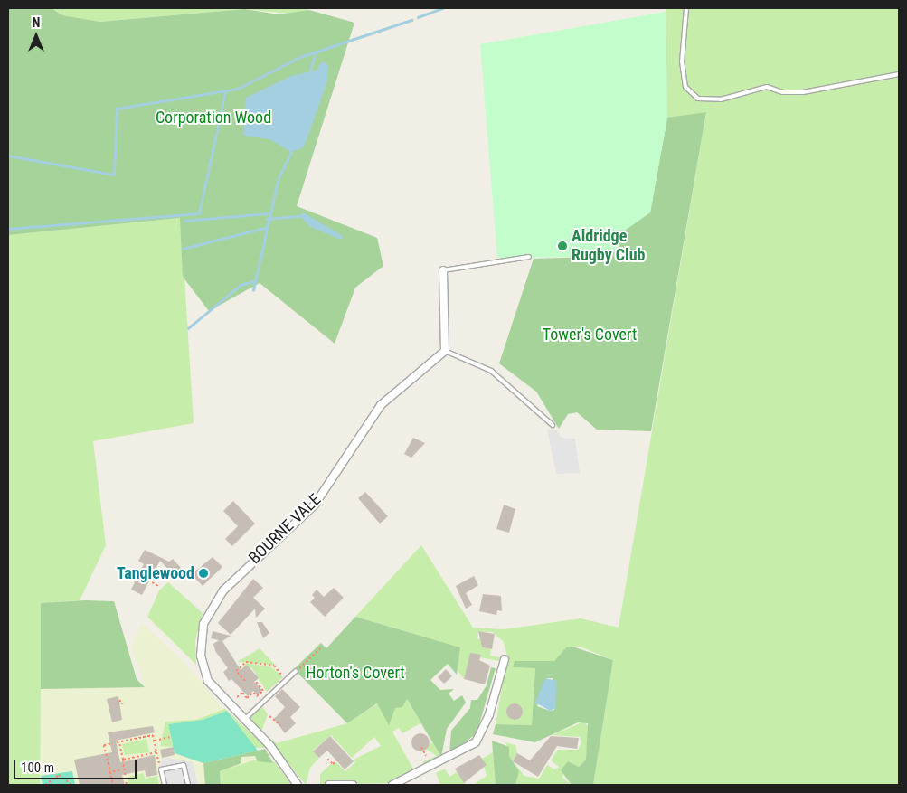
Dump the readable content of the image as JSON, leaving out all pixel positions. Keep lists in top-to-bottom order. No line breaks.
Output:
{"streets":{"street":["BOURNE VALE"]},"parks":["Corporation Wood","Tower's Covert","Horton's Covert"],"places":["Aldridge Rugby Club","Tanglewood"],"scale_bar":"100 m","north":"top"}
